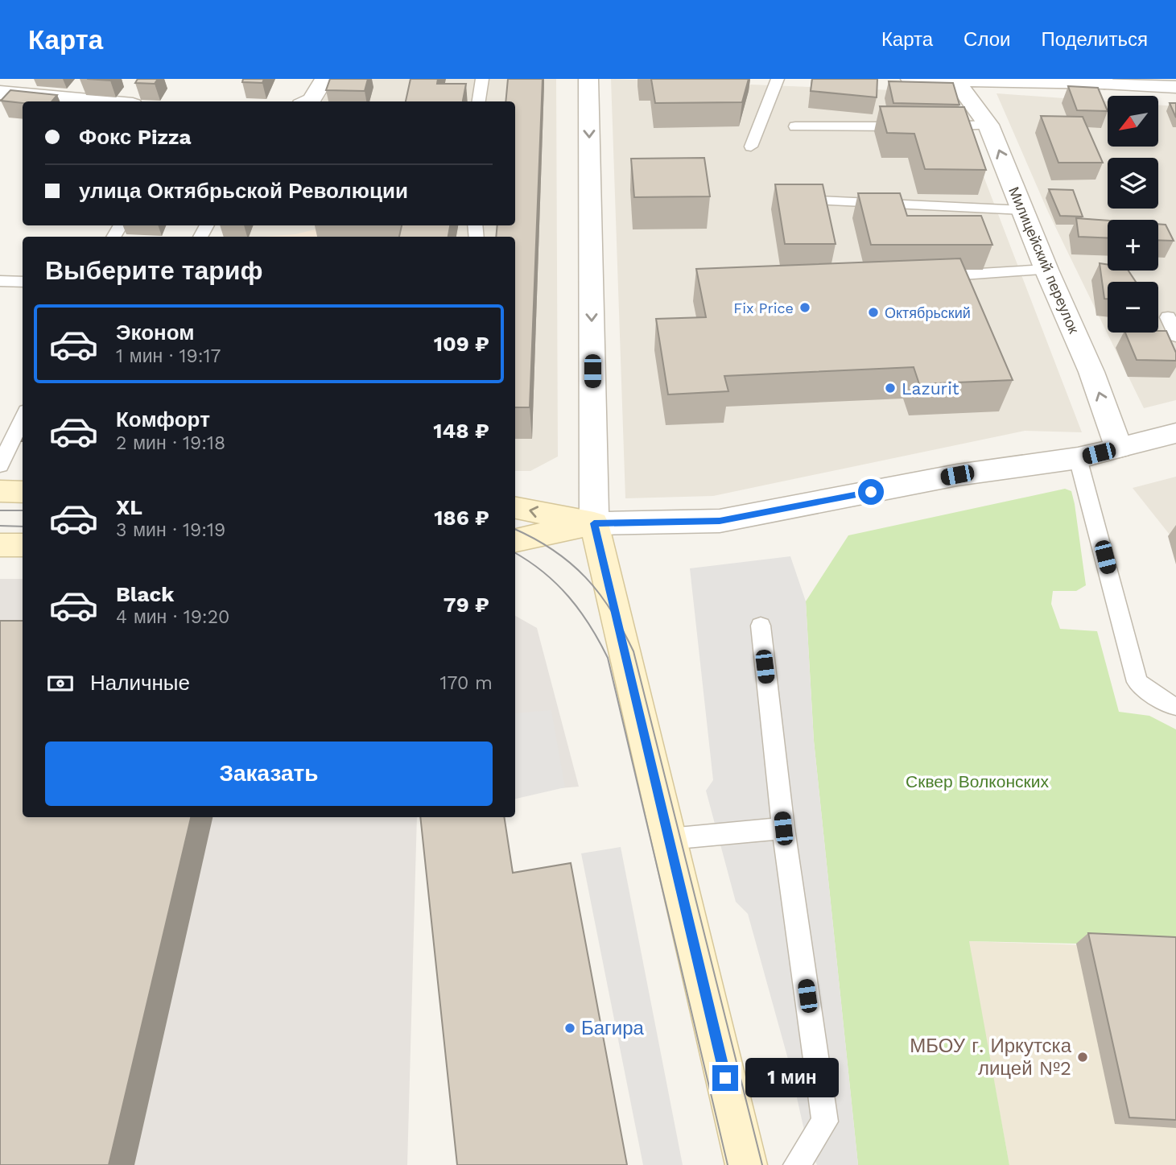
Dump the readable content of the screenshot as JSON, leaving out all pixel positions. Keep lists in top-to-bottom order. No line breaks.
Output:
{"streets":{"street":["Милицейский переулок"]},"one_way":["Милицейский переулок"],"parks":["Сквер Волконских"],"places":["Fix Price","Октябрьский","Lazurit","Багира","МБОУ г. Иркутска лицей №2"],"north":"bottom left","page":{"header":"Карта","nav":["Карта","Слои","Поделиться"],"map_buttons":["+","−"],"banner":["Фокс Pizza","улица Октябрьской Революции"],"heading":"Выберите тариф","list":[{"name":"Эконом","note":"1 мин · 19:17","value":"109 ₽"},{"name":"Комфорт","note":"2 мин · 19:18","value":"148 ₽"},{"name":"XL","note":"3 мин · 19:19","value":"186 ₽"},{"name":"Black","note":"4 мин · 19:20","value":"79 ₽"}],"pay":["Наличные","170 m"],"buttons":"Заказать","bubble":"1 мин"}}
